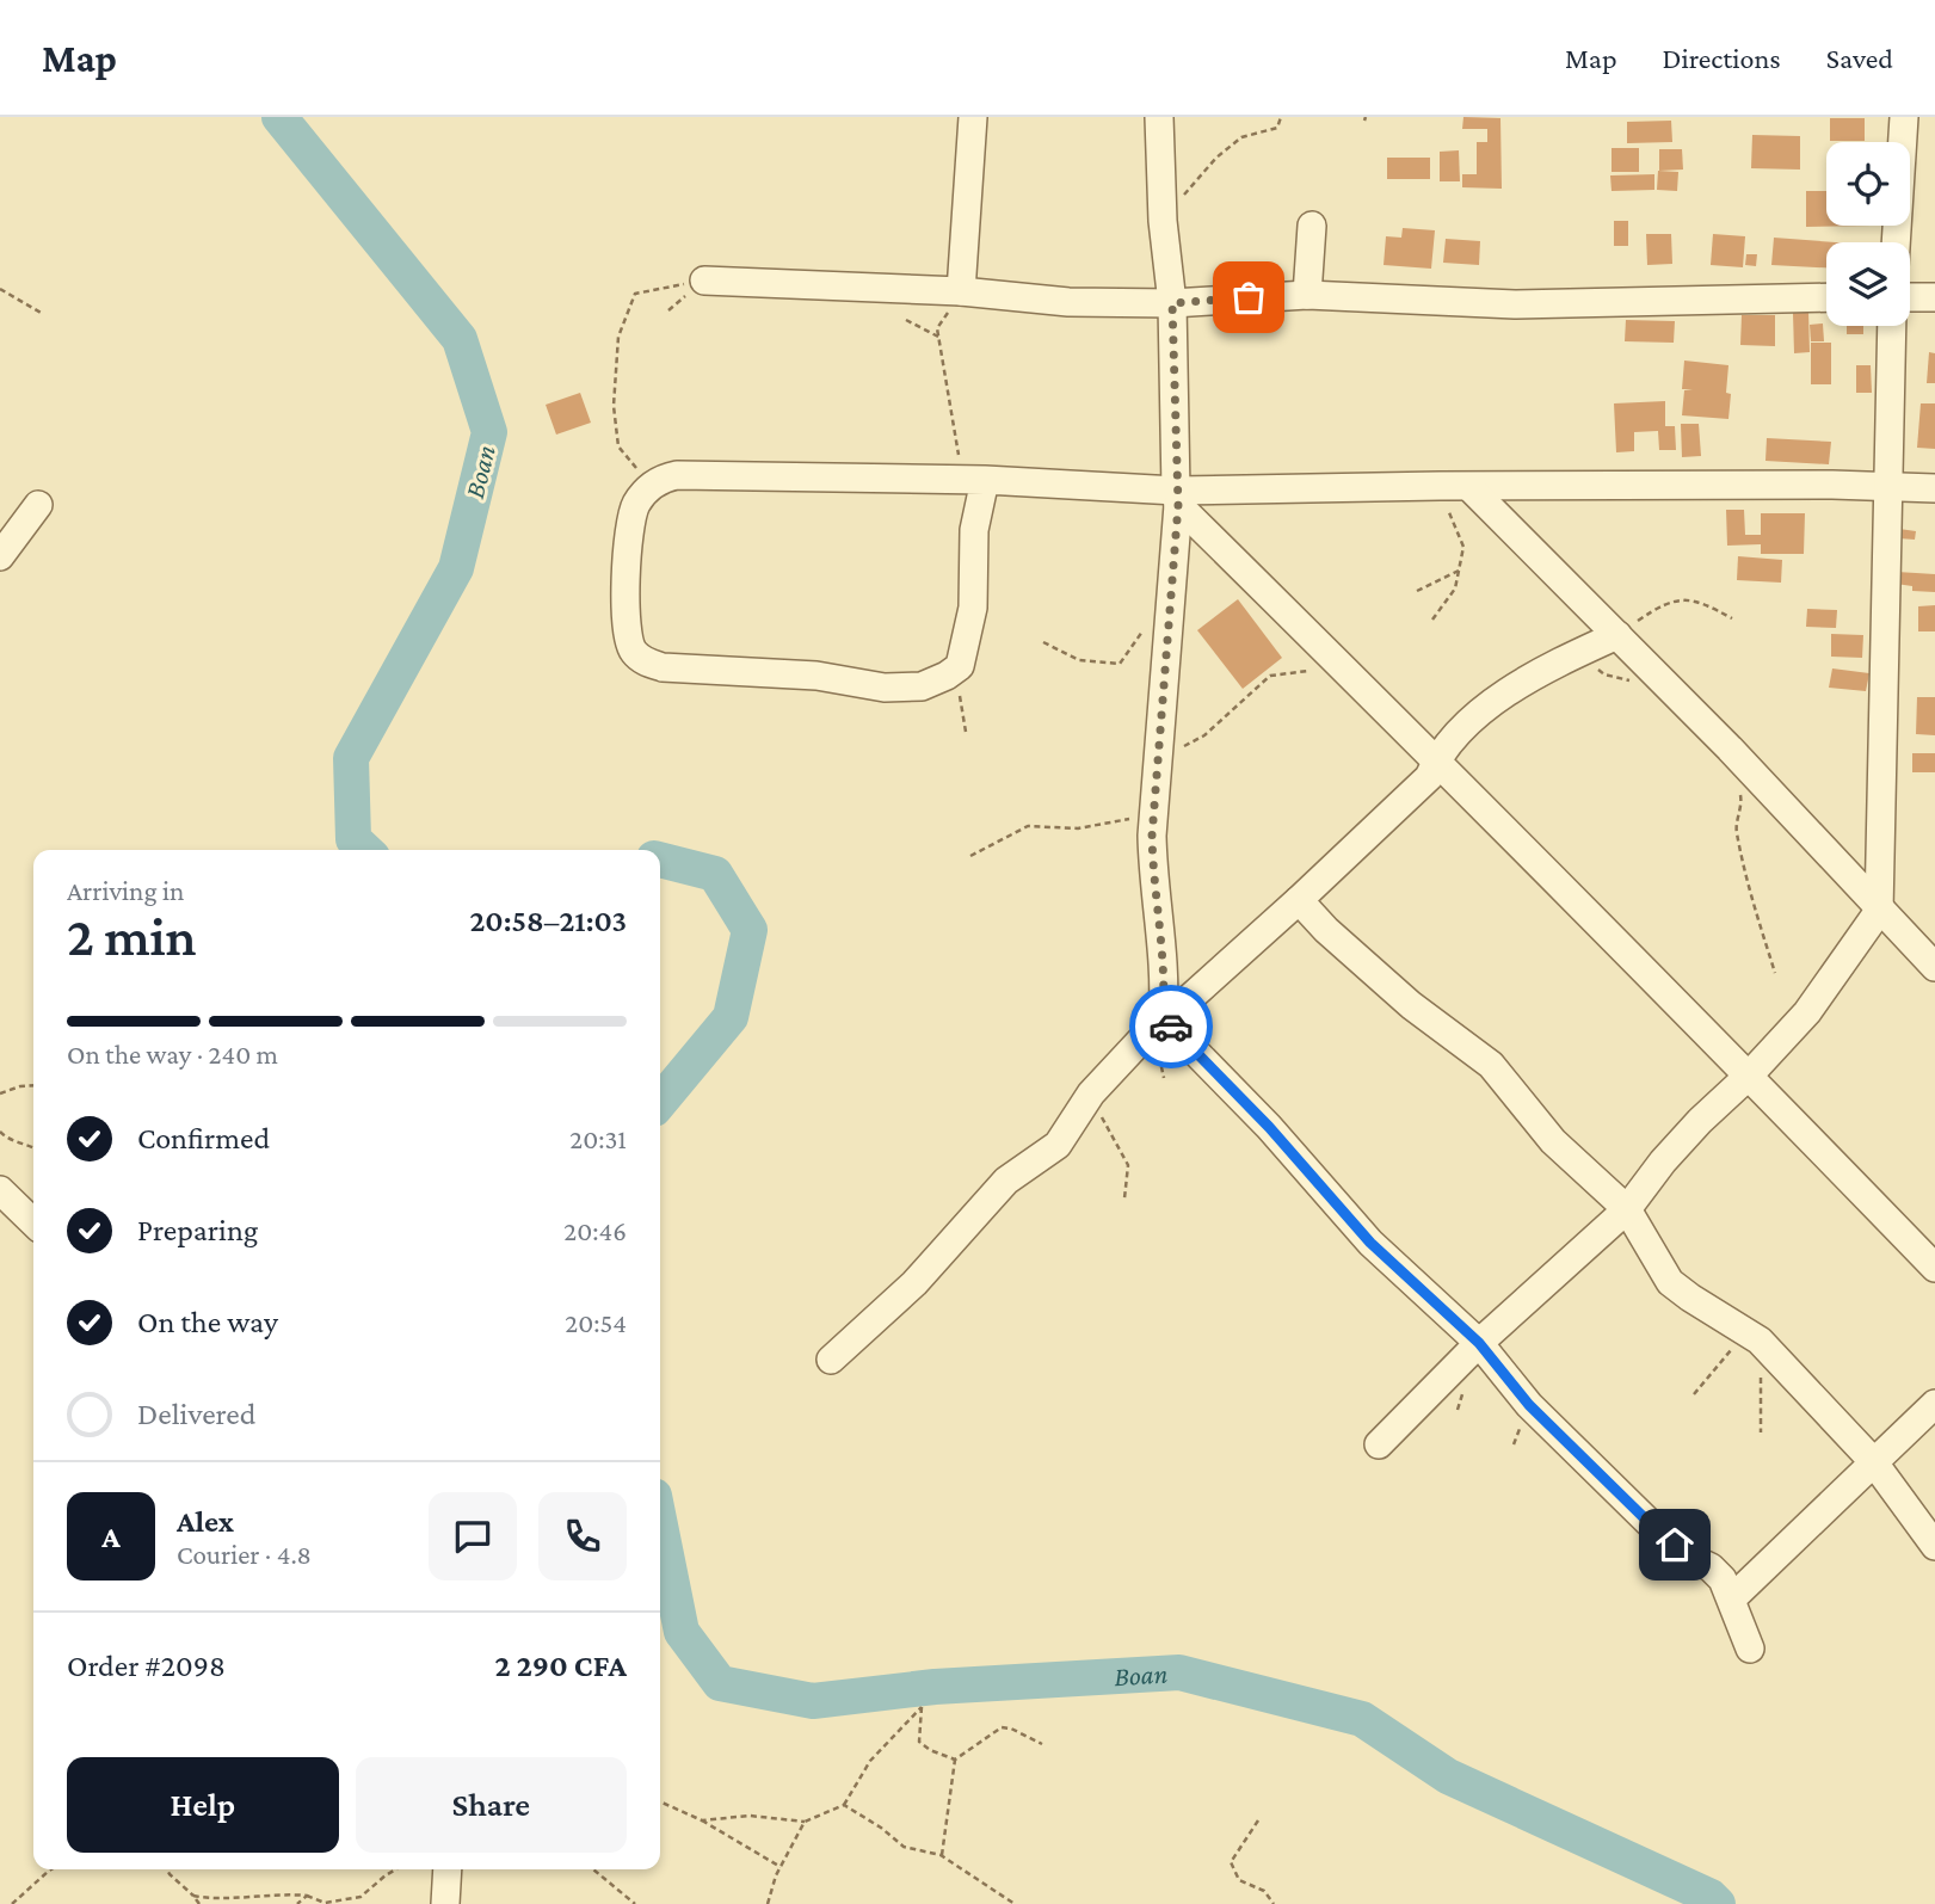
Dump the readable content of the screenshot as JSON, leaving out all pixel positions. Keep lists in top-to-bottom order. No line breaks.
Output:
{"water":["Boan"],"page":{"header":"Map","nav":["Map","Directions","Saved"],"heading":["2 min","Arriving in","20:58–21:03"],"panel":["Alex","Courier · 4.8","Order #2098","2 290 CFA"],"bar":"On the way · 240 m","list":[["Confirmed","20:31"],["Preparing","20:46"],["On the way","20:54"],"Delivered"],"round":"A","buttons":["Help","Share"]}}
